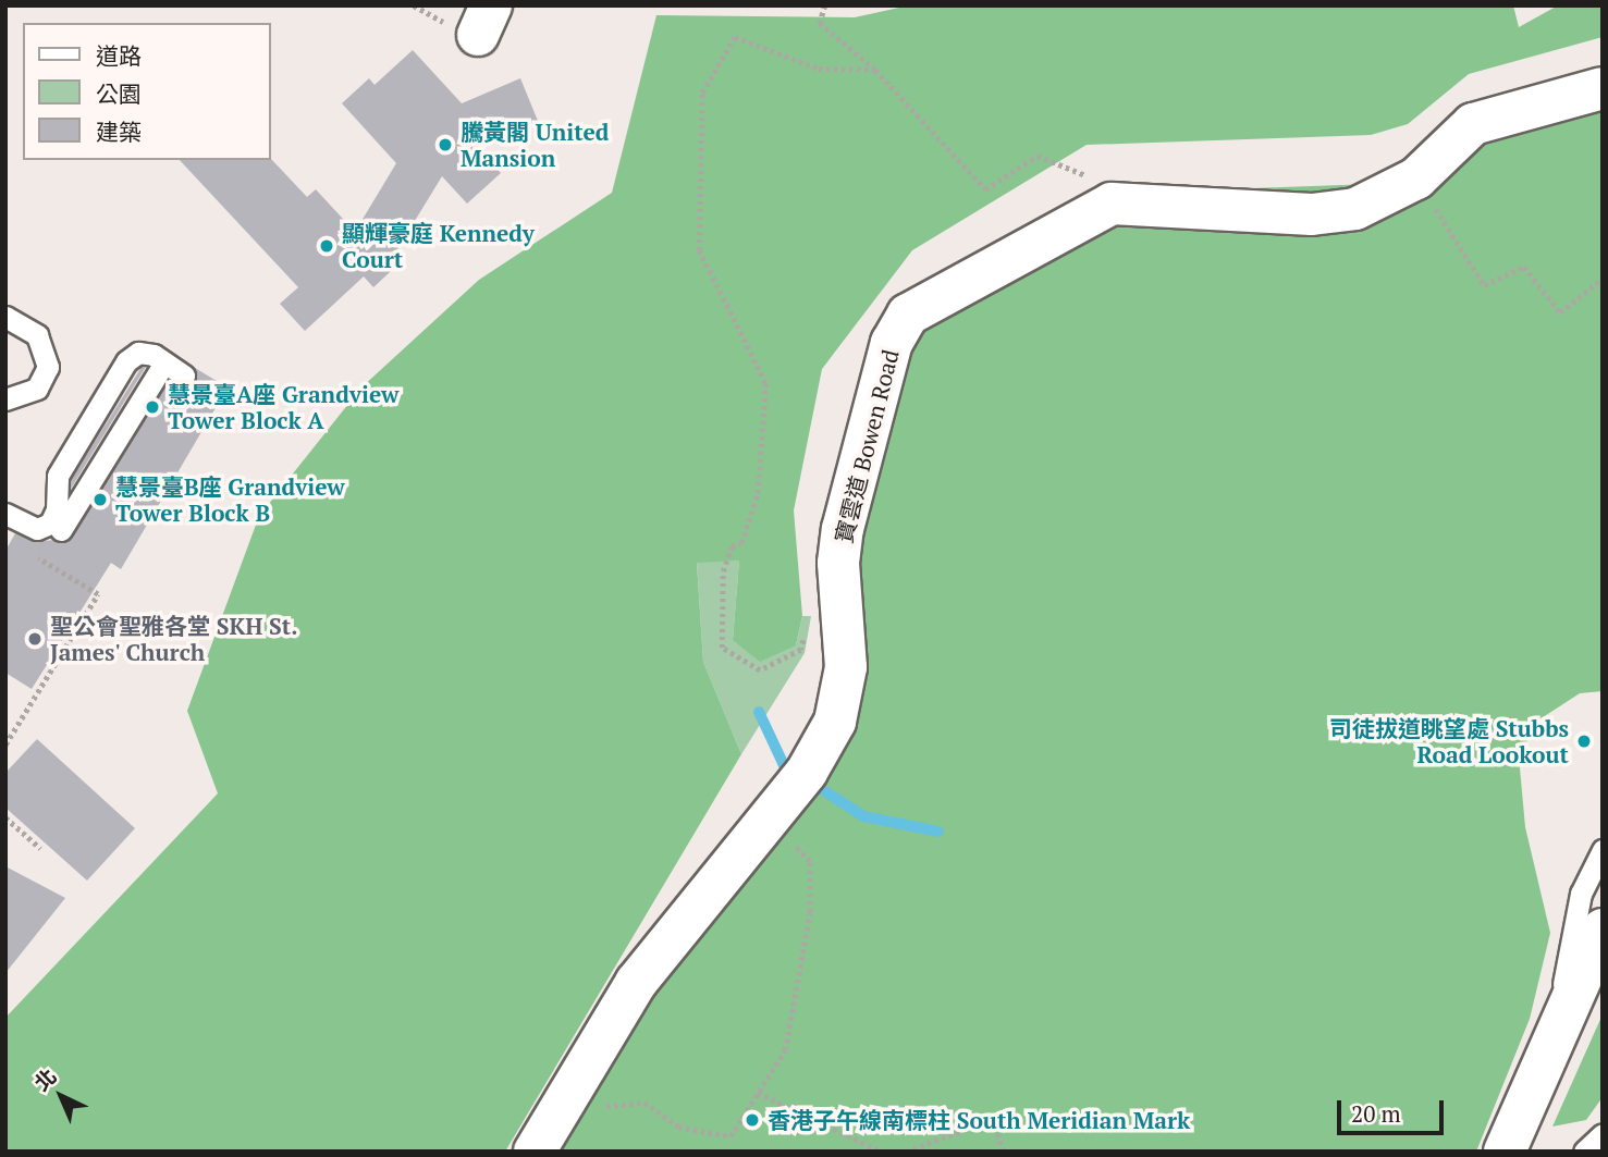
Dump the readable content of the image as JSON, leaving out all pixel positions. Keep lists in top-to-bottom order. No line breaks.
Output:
{"streets":{"street":["寶雲道 Bowen Road"]},"places":["騰黃閣 United Mansion","顯輝豪庭 Kennedy Court","慧景臺A座 Grandview Tower Block A","慧景臺B座 Grandview Tower Block B","聖公會聖雅各堂 SKH St. James' Church","司徒拔道眺望處 Stubbs Road Lookout","香港子午線南標柱 South Meridian Mark"],"legend":["道路","公園","建築"],"scale_bar":"20 m","north":"top left"}
